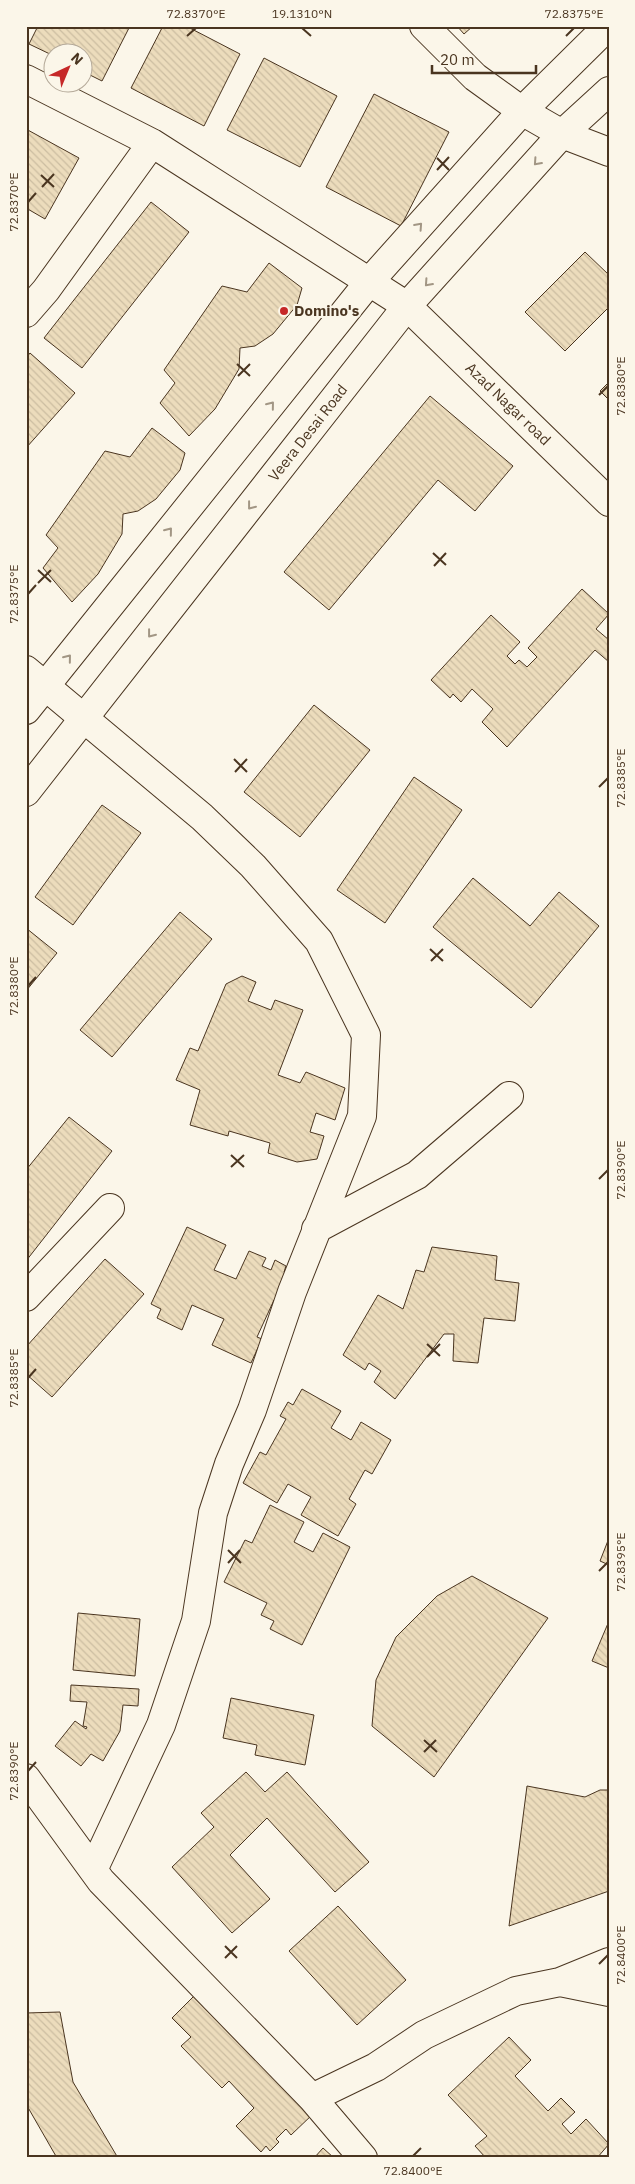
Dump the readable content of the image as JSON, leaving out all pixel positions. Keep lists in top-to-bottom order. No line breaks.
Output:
{"streets":{"street":["Azad Nagar road","Veera Desai Road"]},"crossings":[["Azad Nagar road","Veera Desai Road"]],"places":["Domino's"],"scale_bar":"20 m","north":"top right","coordinates":["72.8370°E","19.1310°N","72.8375°E","72.8380°E","72.8385°E","72.8390°E","72.8395°E","72.8400°E"]}
